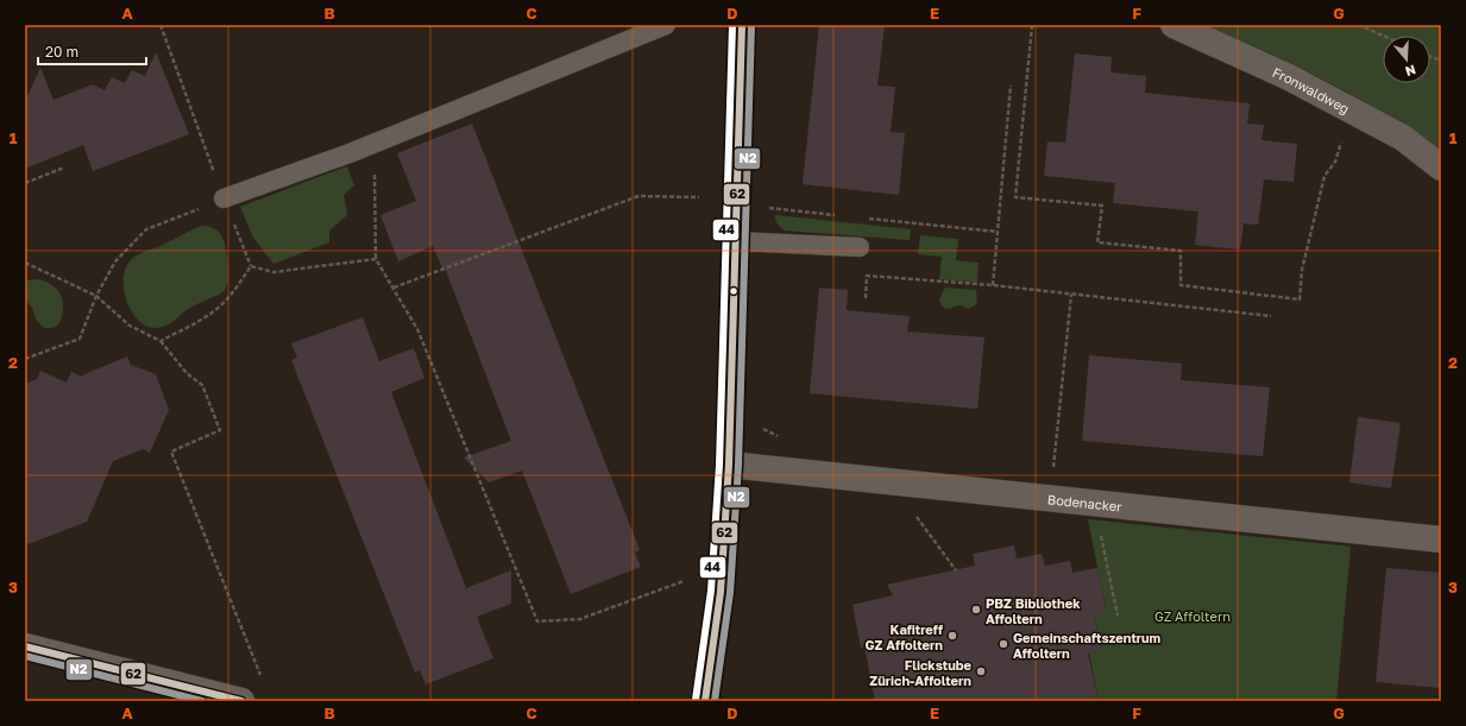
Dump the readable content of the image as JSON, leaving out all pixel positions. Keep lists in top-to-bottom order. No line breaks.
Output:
{"streets":{"street":["Fronwaldweg","Bodenacker"]},"parks":["GZ Affoltern"],"places":["PBZ Bibliothek Affoltern","Kafitreff GZ Affoltern","Gemeinschaftszentrum Affoltern","Flickstube Zürich-Affoltern"],"lines":["transit line 62","transit line N2","transit line 44"],"scale_bar":"20 m","north":"bottom","grid":{"columns":["A","B","C","D","E","F","G"],"rows":["1","2","3"]}}
